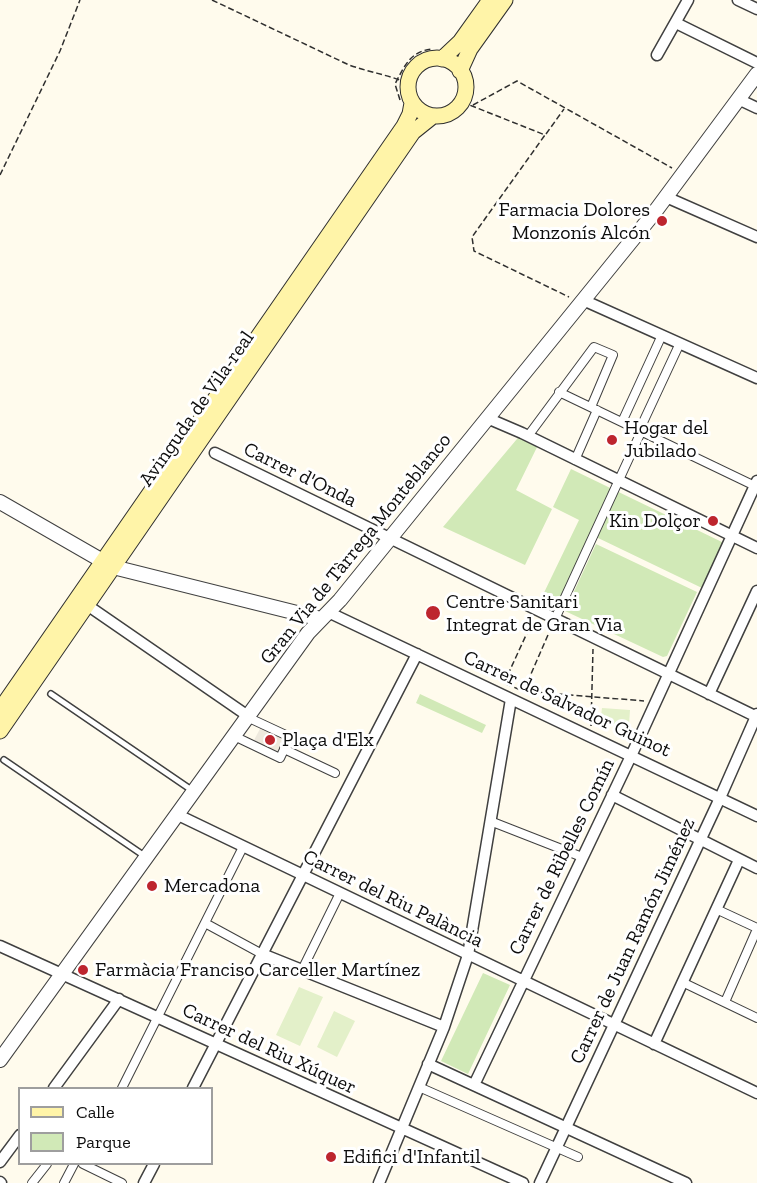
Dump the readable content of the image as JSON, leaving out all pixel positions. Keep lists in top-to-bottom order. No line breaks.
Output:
{"streets":{"main road":["Avinguda de Vila-real"],"street":["Carrer d'Onda","Gran Via de Tàrrega Monteblanco","Carrer de Salvador Guinot","Carrer de Ribelles Comín","Carrer del Riu Palància","Carrer de Juan Ramón Jiménez","Carrer del Riu Xúquer"]},"crossings":[["Avinguda de Vila-real","Carrer de Salvador Guinot"],["Carrer d'Onda","Gran Via de Tàrrega Monteblanco"],["Carrer d'Onda","Carrer de Ribelles Comín"],["Carrer d'Onda","Carrer de Juan Ramón Jiménez"],["Gran Via de Tàrrega Monteblanco","Carrer de Salvador Guinot"],["Gran Via de Tàrrega Monteblanco","Carrer del Riu Palància"],["Gran Via de Tàrrega Monteblanco","Carrer del Riu Xúquer"],["Carrer de Salvador Guinot","Carrer de Ribelles Comín"],["Carrer de Salvador Guinot","Carrer de Juan Ramón Jiménez"],["Carrer de Ribelles Comín","Carrer del Riu Palància"],["Carrer del Riu Palància","Carrer de Juan Ramón Jiménez"]],"places":["Farmacia Dolores Monzonís Alcón","Hogar del Jubilado","Kin Dolçor","Centre Sanitari Integrat de Gran Via","Plaça d'Elx","Mercadona","Farmàcia Franciso Carceller Martínez","Edifici d'Infantil"],"legend":["Calle","Parque"]}
